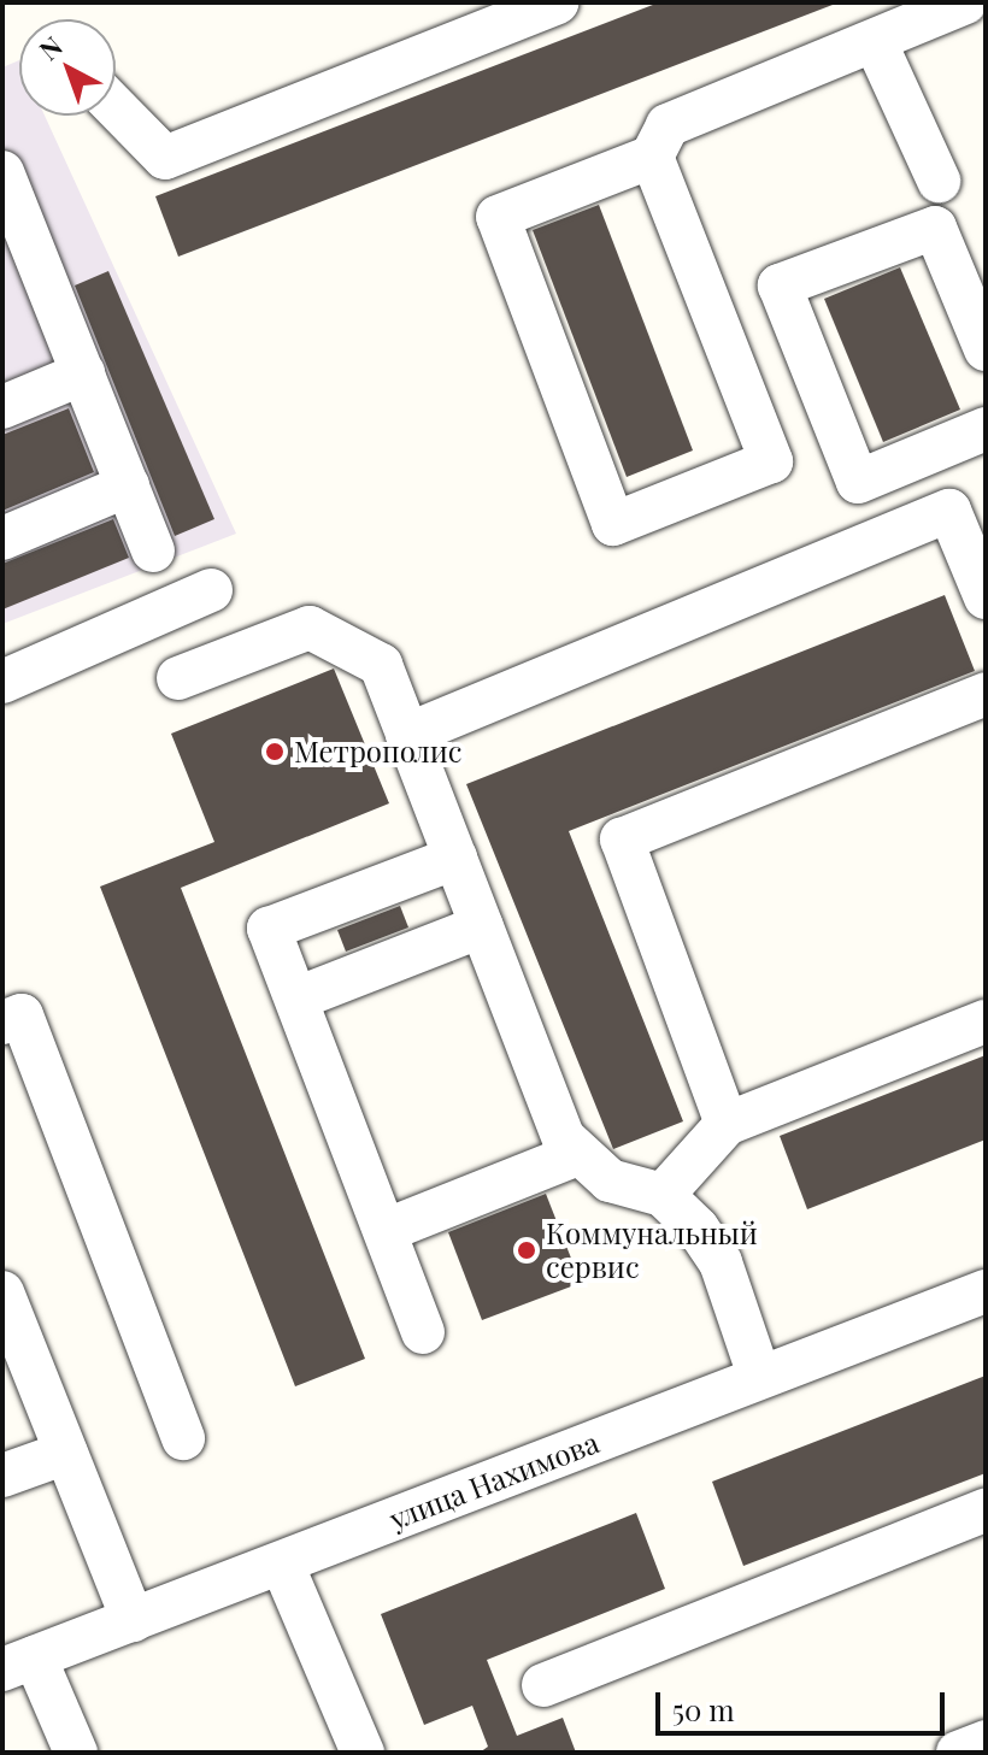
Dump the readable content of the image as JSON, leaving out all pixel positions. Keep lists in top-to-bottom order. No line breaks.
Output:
{"streets":{"street":["улица Нахимова"]},"places":["Метрополис","Коммунальный сервис"],"scale_bar":"50 m","north":"top left"}
